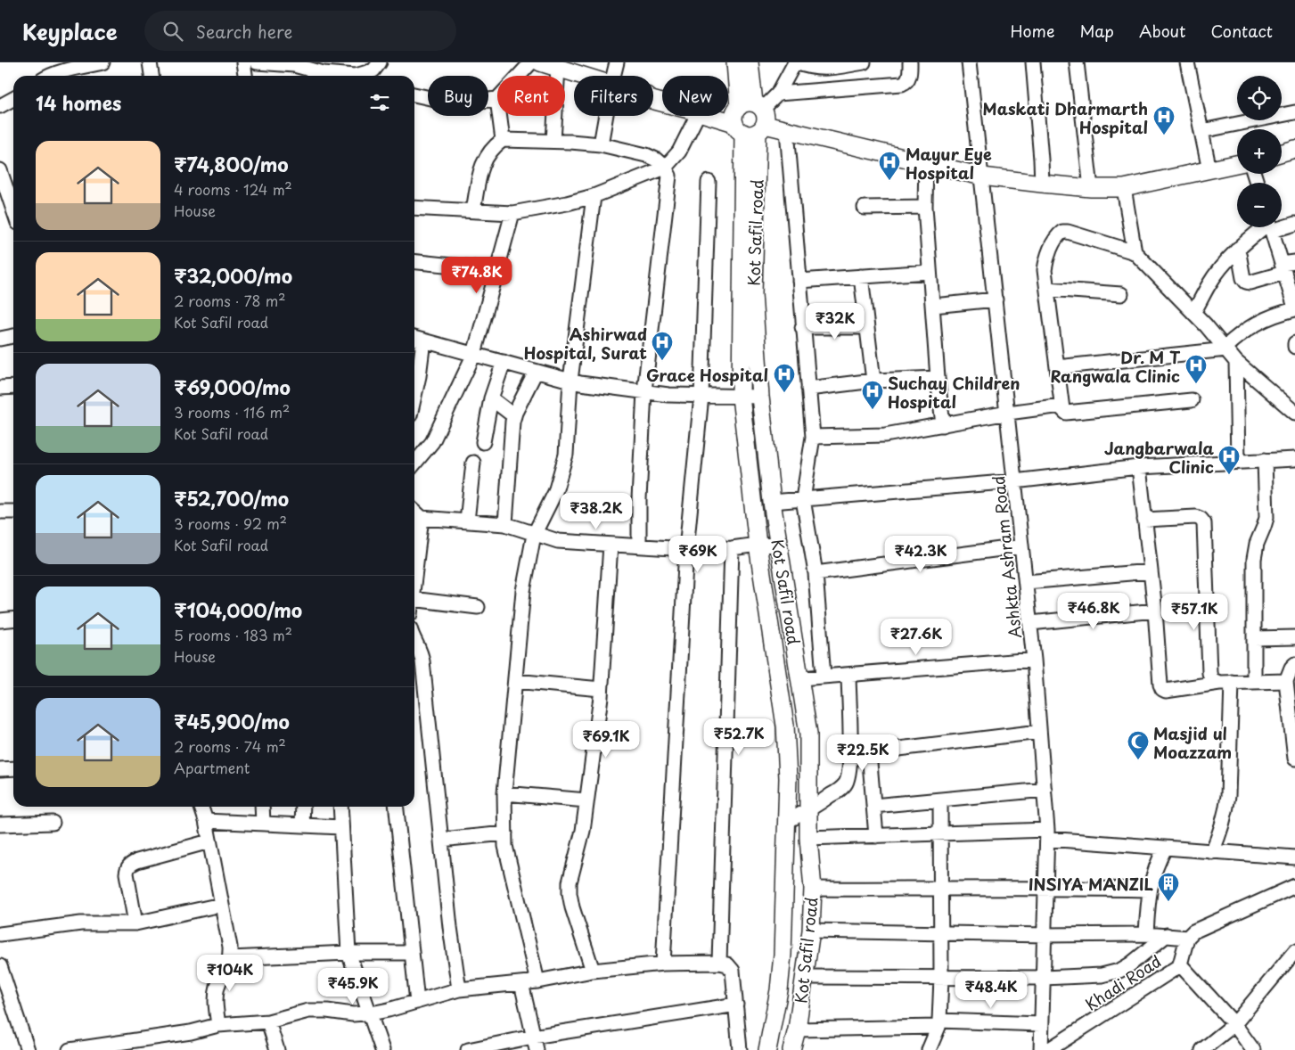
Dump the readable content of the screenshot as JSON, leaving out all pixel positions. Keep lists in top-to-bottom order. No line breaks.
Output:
{"streets":{"main road":["Kot Safil road"],"street":["Ashkta Ashram Road","Khadi Road"]},"places":{"hospital":["Maskati Dharmarth Hospital","Mayur Eye Hospital","Ashirwad Hospital, Surat","Dr. M T Rangwala Clinic","Grace Hospital","Suchay Children Hospital","Jangbarwala Clinic"],"mosque":["Masjid ul Moazzam"],"building":["INSIYA MANZIL"]},"page":{"header":"Keyplace","search":"Search here","nav":["Home","Map","About","Contact"],"map_buttons":["+","−"],"chip":["Buy","Rent","Filters","New"],"heading":"14 homes","list":[{"name":"₹74,800/mo","note":"4 rooms · 124 m² · House"},{"name":"₹32,000/mo","note":"2 rooms · 78 m² · Kot Safil road"},{"name":"₹69,000/mo","note":"3 rooms · 116 m² · Kot Safil road"},{"name":"₹52,700/mo","note":"3 rooms · 92 m² · Kot Safil road"},{"name":"₹104,000/mo","note":"5 rooms · 183 m² · House"},{"name":"₹45,900/mo","note":"2 rooms · 74 m² · Apartment"}],"price":["₹74.8K","₹32K","₹38.2K","₹69K","₹42.3K","₹46.8K","₹57.1K","₹27.6K","₹52.7K","₹69.1K","₹22.5K","₹104K","₹45.9K","₹48.4K"]}}
